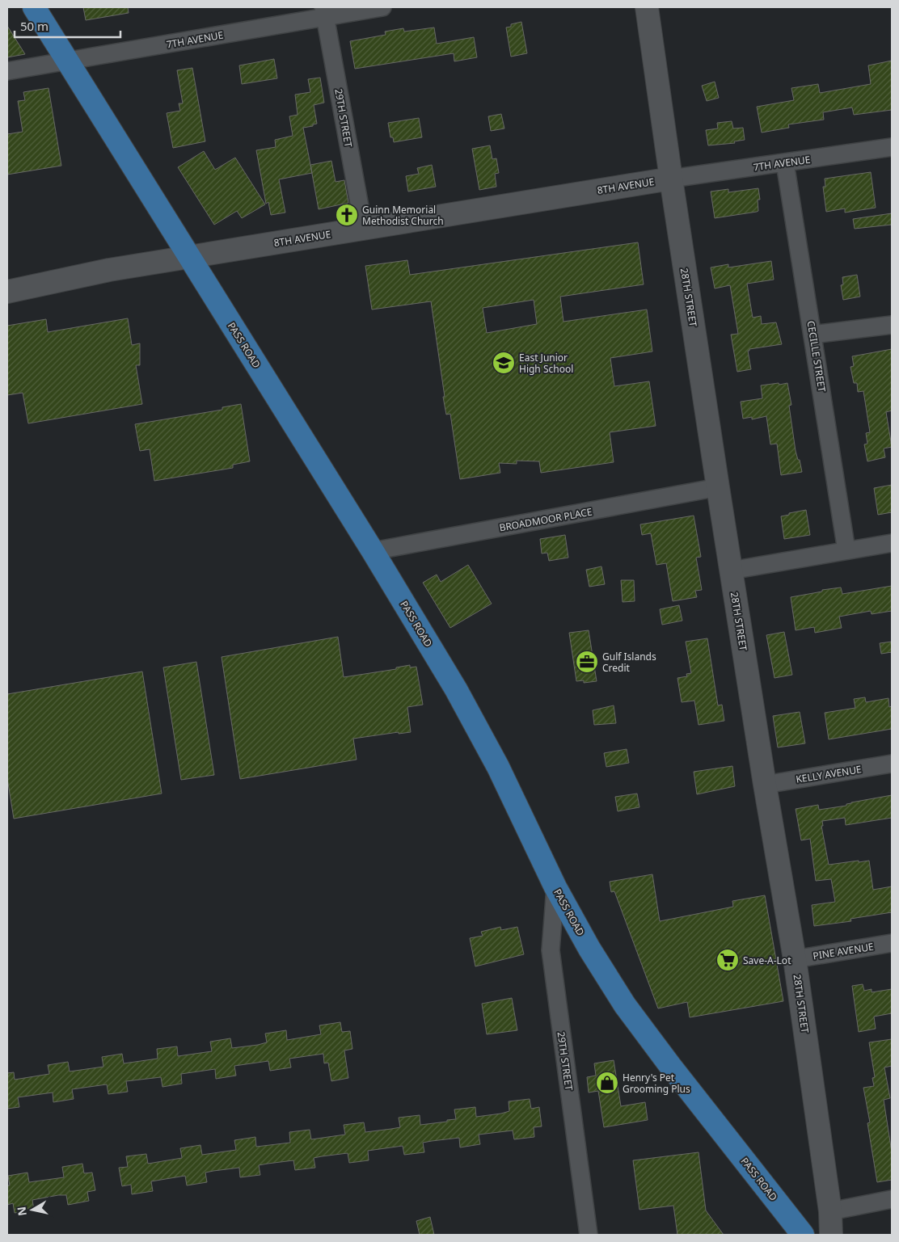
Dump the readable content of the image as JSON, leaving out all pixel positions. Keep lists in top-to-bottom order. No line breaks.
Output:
{"streets":{"main road":["PASS ROAD"],"street":["7TH AVENUE","29TH STREET","8TH AVENUE","28TH STREET","CECILLE STREET","BROADMOOR PLACE","KELLY AVENUE","PINE AVENUE"]},"crossings":[["7TH AVENUE","29TH STREET"],["7TH AVENUE","8TH AVENUE"],["7TH AVENUE","28TH STREET"],["7TH AVENUE","PASS ROAD"],["7TH AVENUE","CECILLE STREET"],["29TH STREET","8TH AVENUE"],["29TH STREET","PASS ROAD"],["8TH AVENUE","28TH STREET"],["8TH AVENUE","PASS ROAD"],["28TH STREET","BROADMOOR PLACE"],["28TH STREET","KELLY AVENUE"],["28TH STREET","PINE AVENUE"],["PASS ROAD","BROADMOOR PLACE"]],"places":{"church":["Guinn Memorial Methodist Church"],"school or university":["East Junior High School"],"office":["Gulf Islands Credit"],"supermarket":["Save-A-Lot"],"shop":["Henry's Pet Grooming Plus"]},"scale_bar":"50 m","north":"left"}
